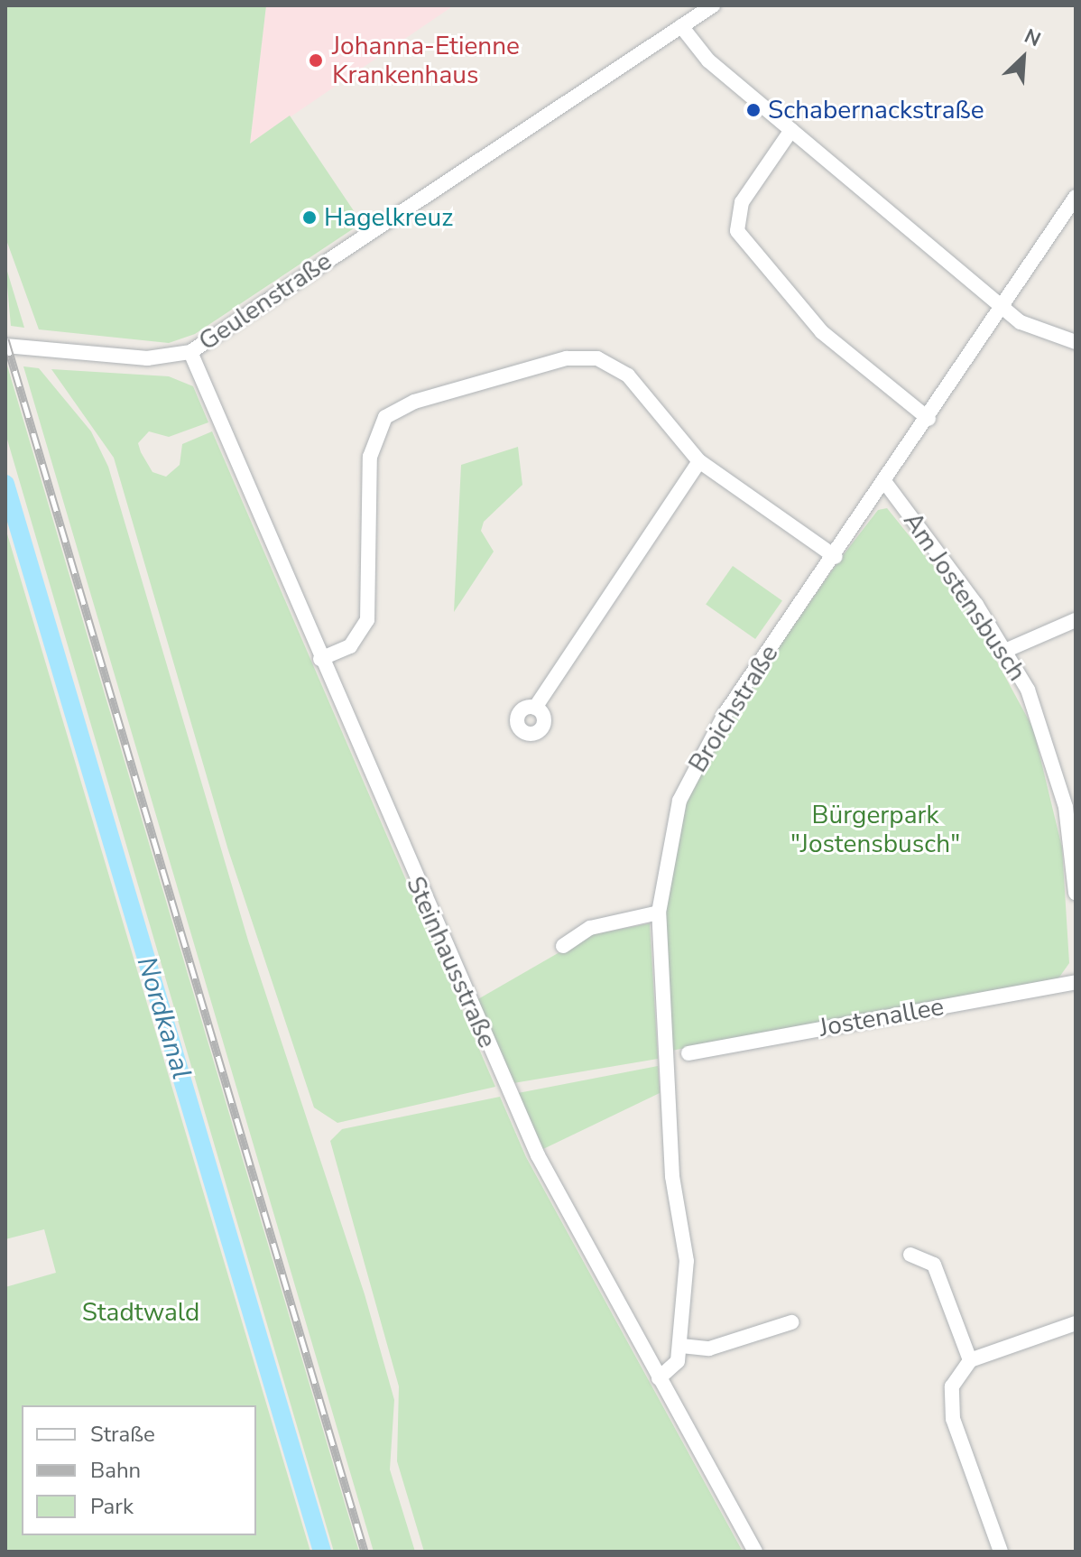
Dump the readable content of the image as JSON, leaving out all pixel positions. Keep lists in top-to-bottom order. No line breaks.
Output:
{"streets":{"street":["Geulenstraße","Am Jostensbusch","Broichstraße","Steinhausstraße","Jostenallee"]},"crossings":[["Geulenstraße","Steinhausstraße"],["Am Jostensbusch","Broichstraße"],["Broichstraße","Steinhausstraße"]],"water":["Nordkanal"],"parks":["Bürgerpark \"Jostensbusch\"","Stadtwald"],"places":["Johanna-Etienne Krankenhaus","Schabernackstraße","Hagelkreuz"],"legend":["Straße","Bahn","Park"],"north":"top right"}
